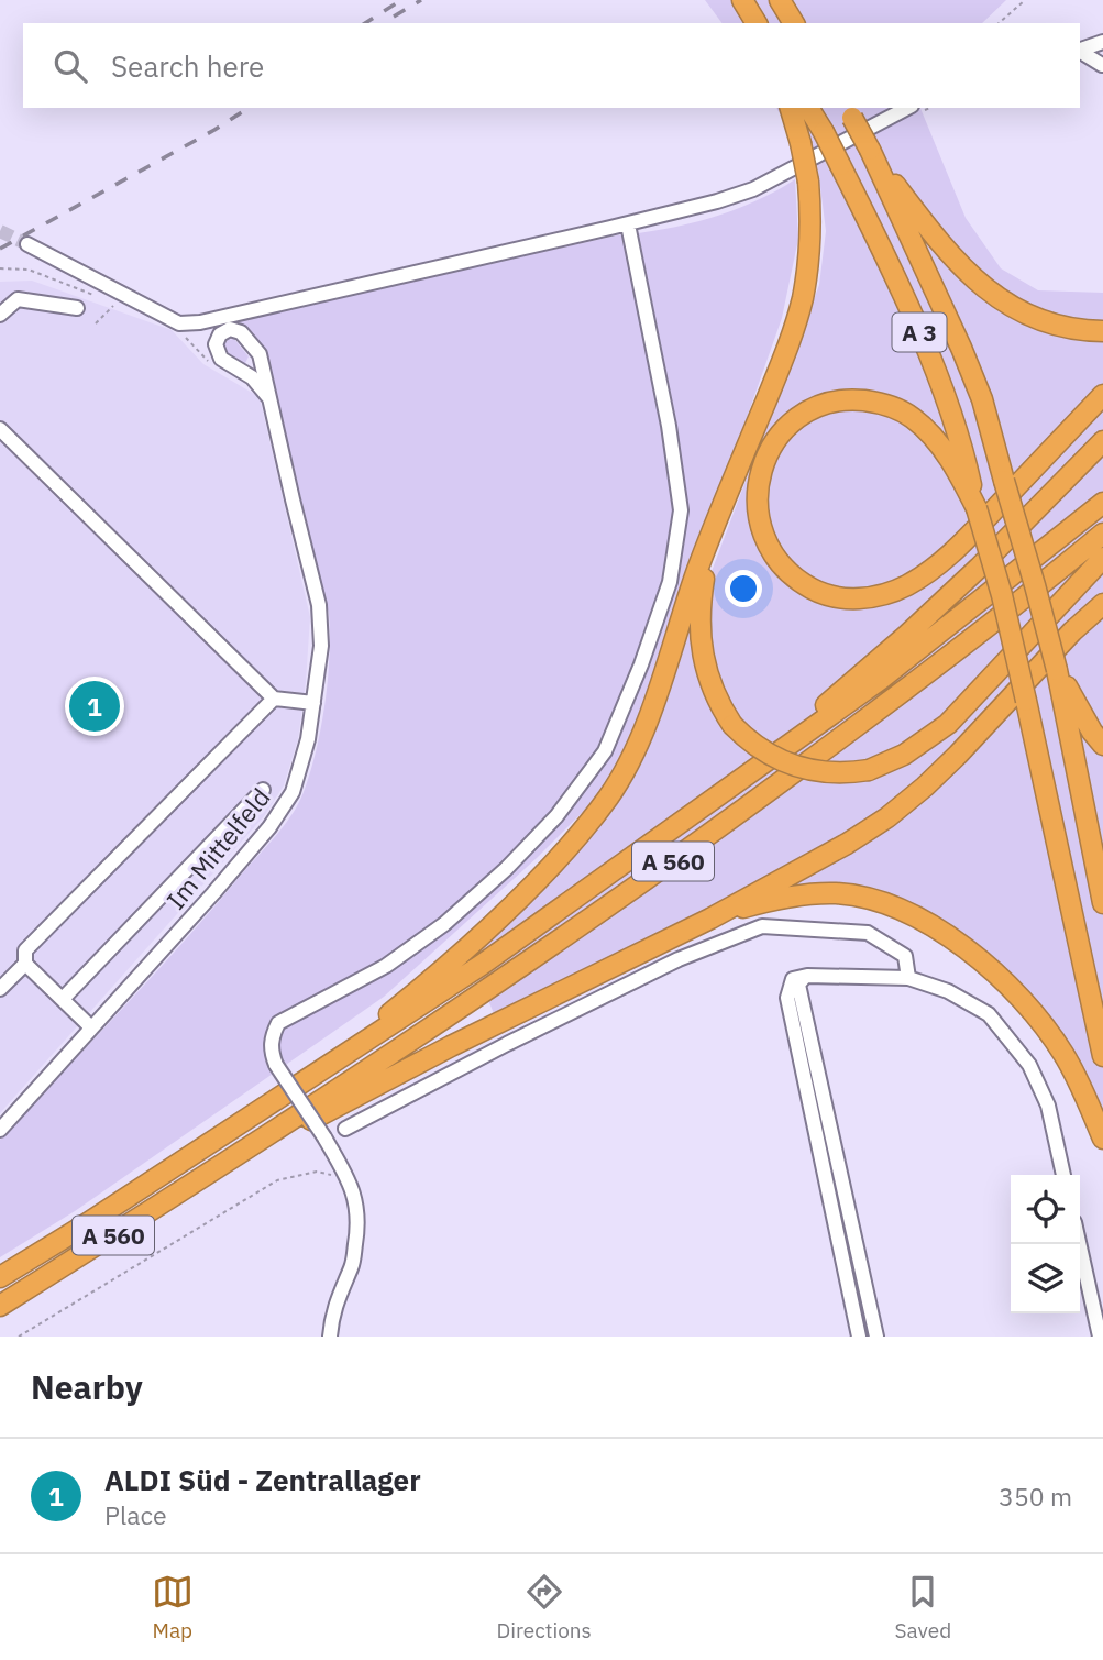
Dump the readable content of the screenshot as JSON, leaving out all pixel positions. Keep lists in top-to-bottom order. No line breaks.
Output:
{"streets":{"highway":["A 3","A 560"],"street":["Im Mittelfeld"]},"page":{"search":"Search here","pins":"1","heading":"Nearby","list":[{"mark":"1","name":"ALDI Süd - Zentrallager","note":"Place","value":"350 m"}],"nav":["Map","Directions","Saved"]}}
